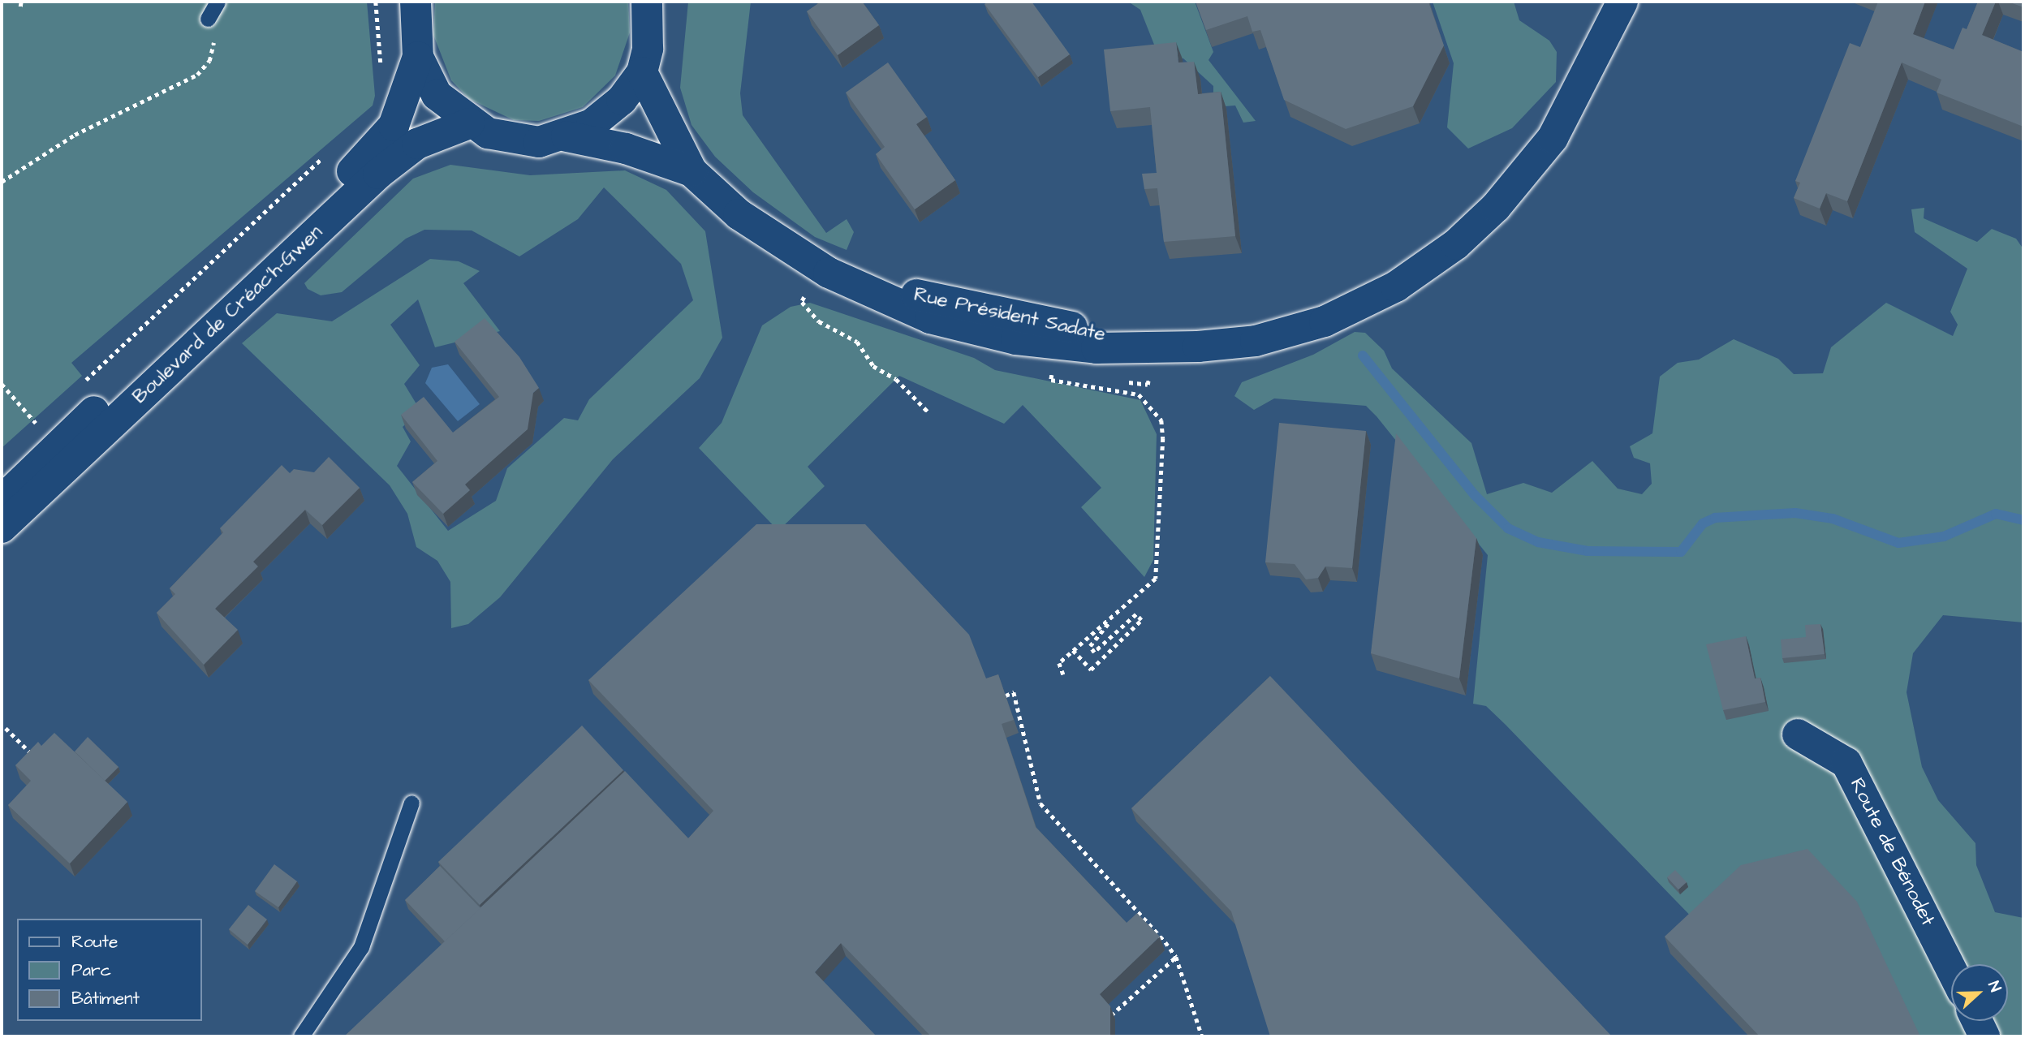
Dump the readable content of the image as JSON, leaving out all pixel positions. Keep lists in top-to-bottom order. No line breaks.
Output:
{"streets":{"street":["Boulevard de Créac'h-Gwen","Rue Président Sadate","Route de Bénodet"]},"legend":["Route","Parc","Bâtiment"],"north":"right"}
